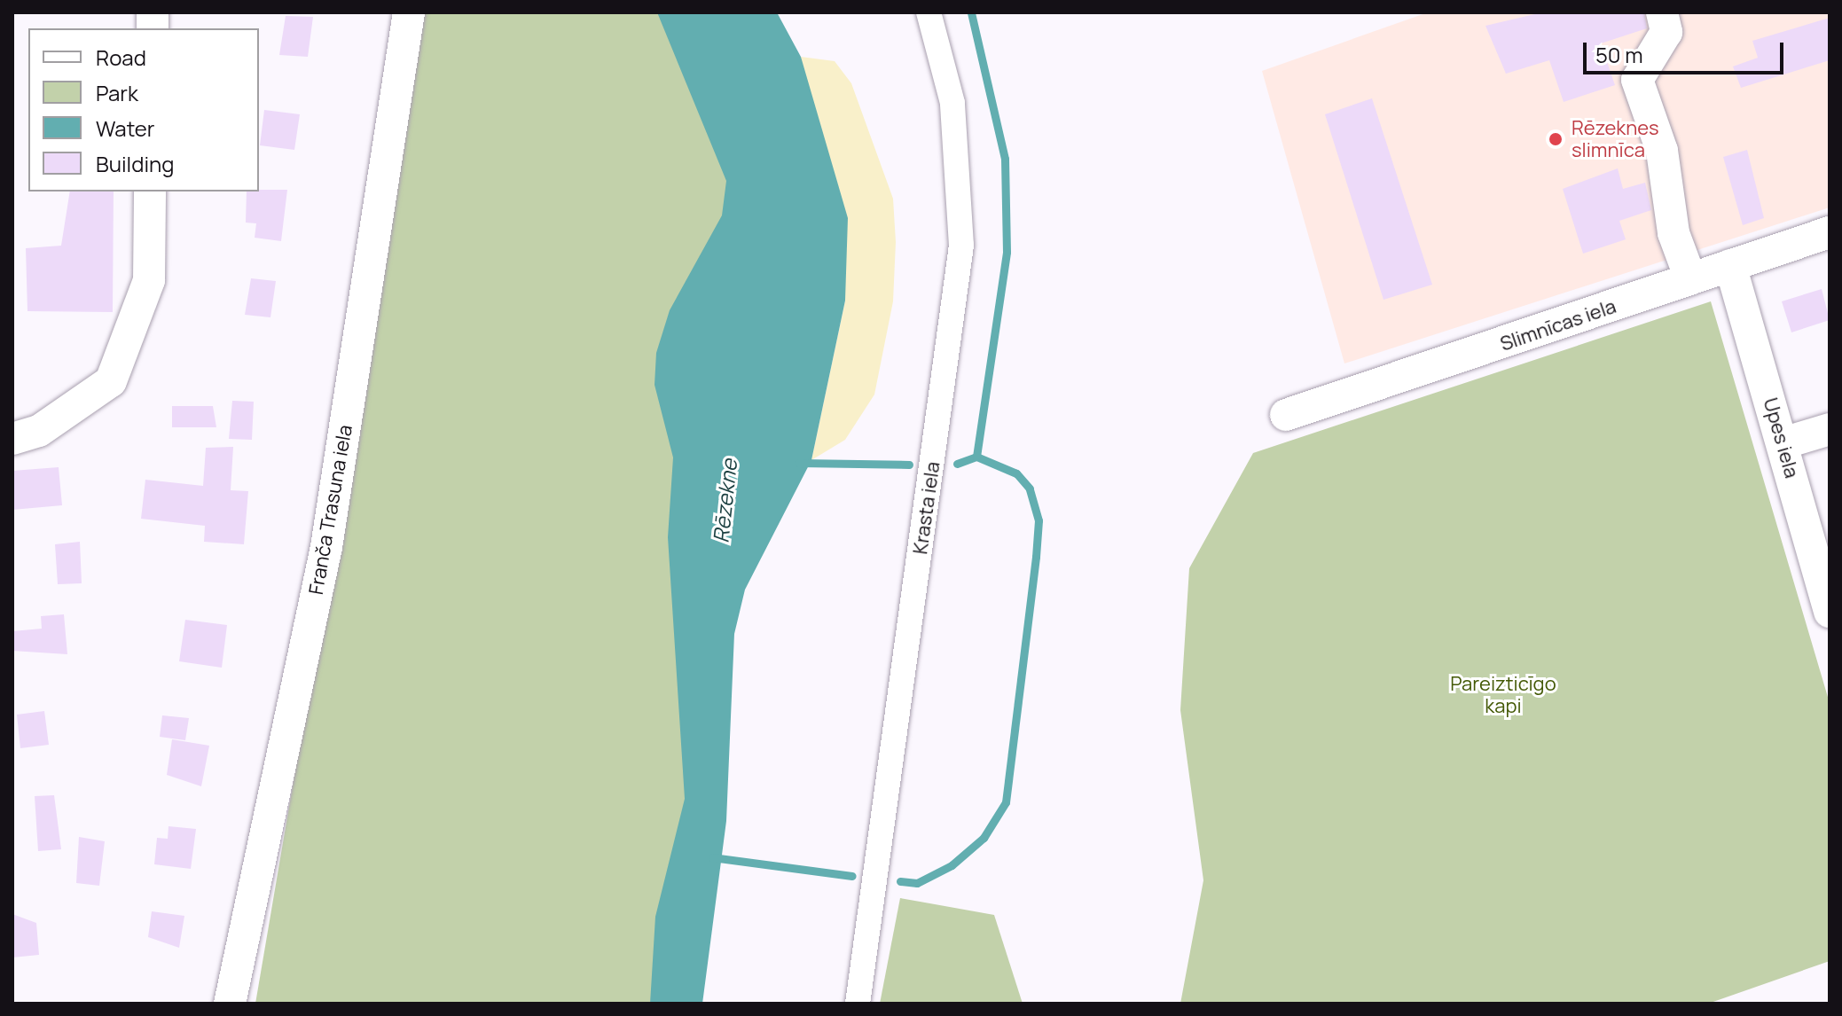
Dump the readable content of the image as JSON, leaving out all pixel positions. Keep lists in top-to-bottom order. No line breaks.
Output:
{"streets":{"street":["Slimnīcas iela","Upes iela","Krasta iela","Franča Trasuna iela"]},"crossings":[["Slimnīcas iela","Upes iela"]],"water":["Rēzekne"],"parks":["Pareizticīgo kapi"],"places":["Rēzeknes slimnīca"],"legend":["Road","Park","Water","Building"],"scale_bar":"50 m"}
